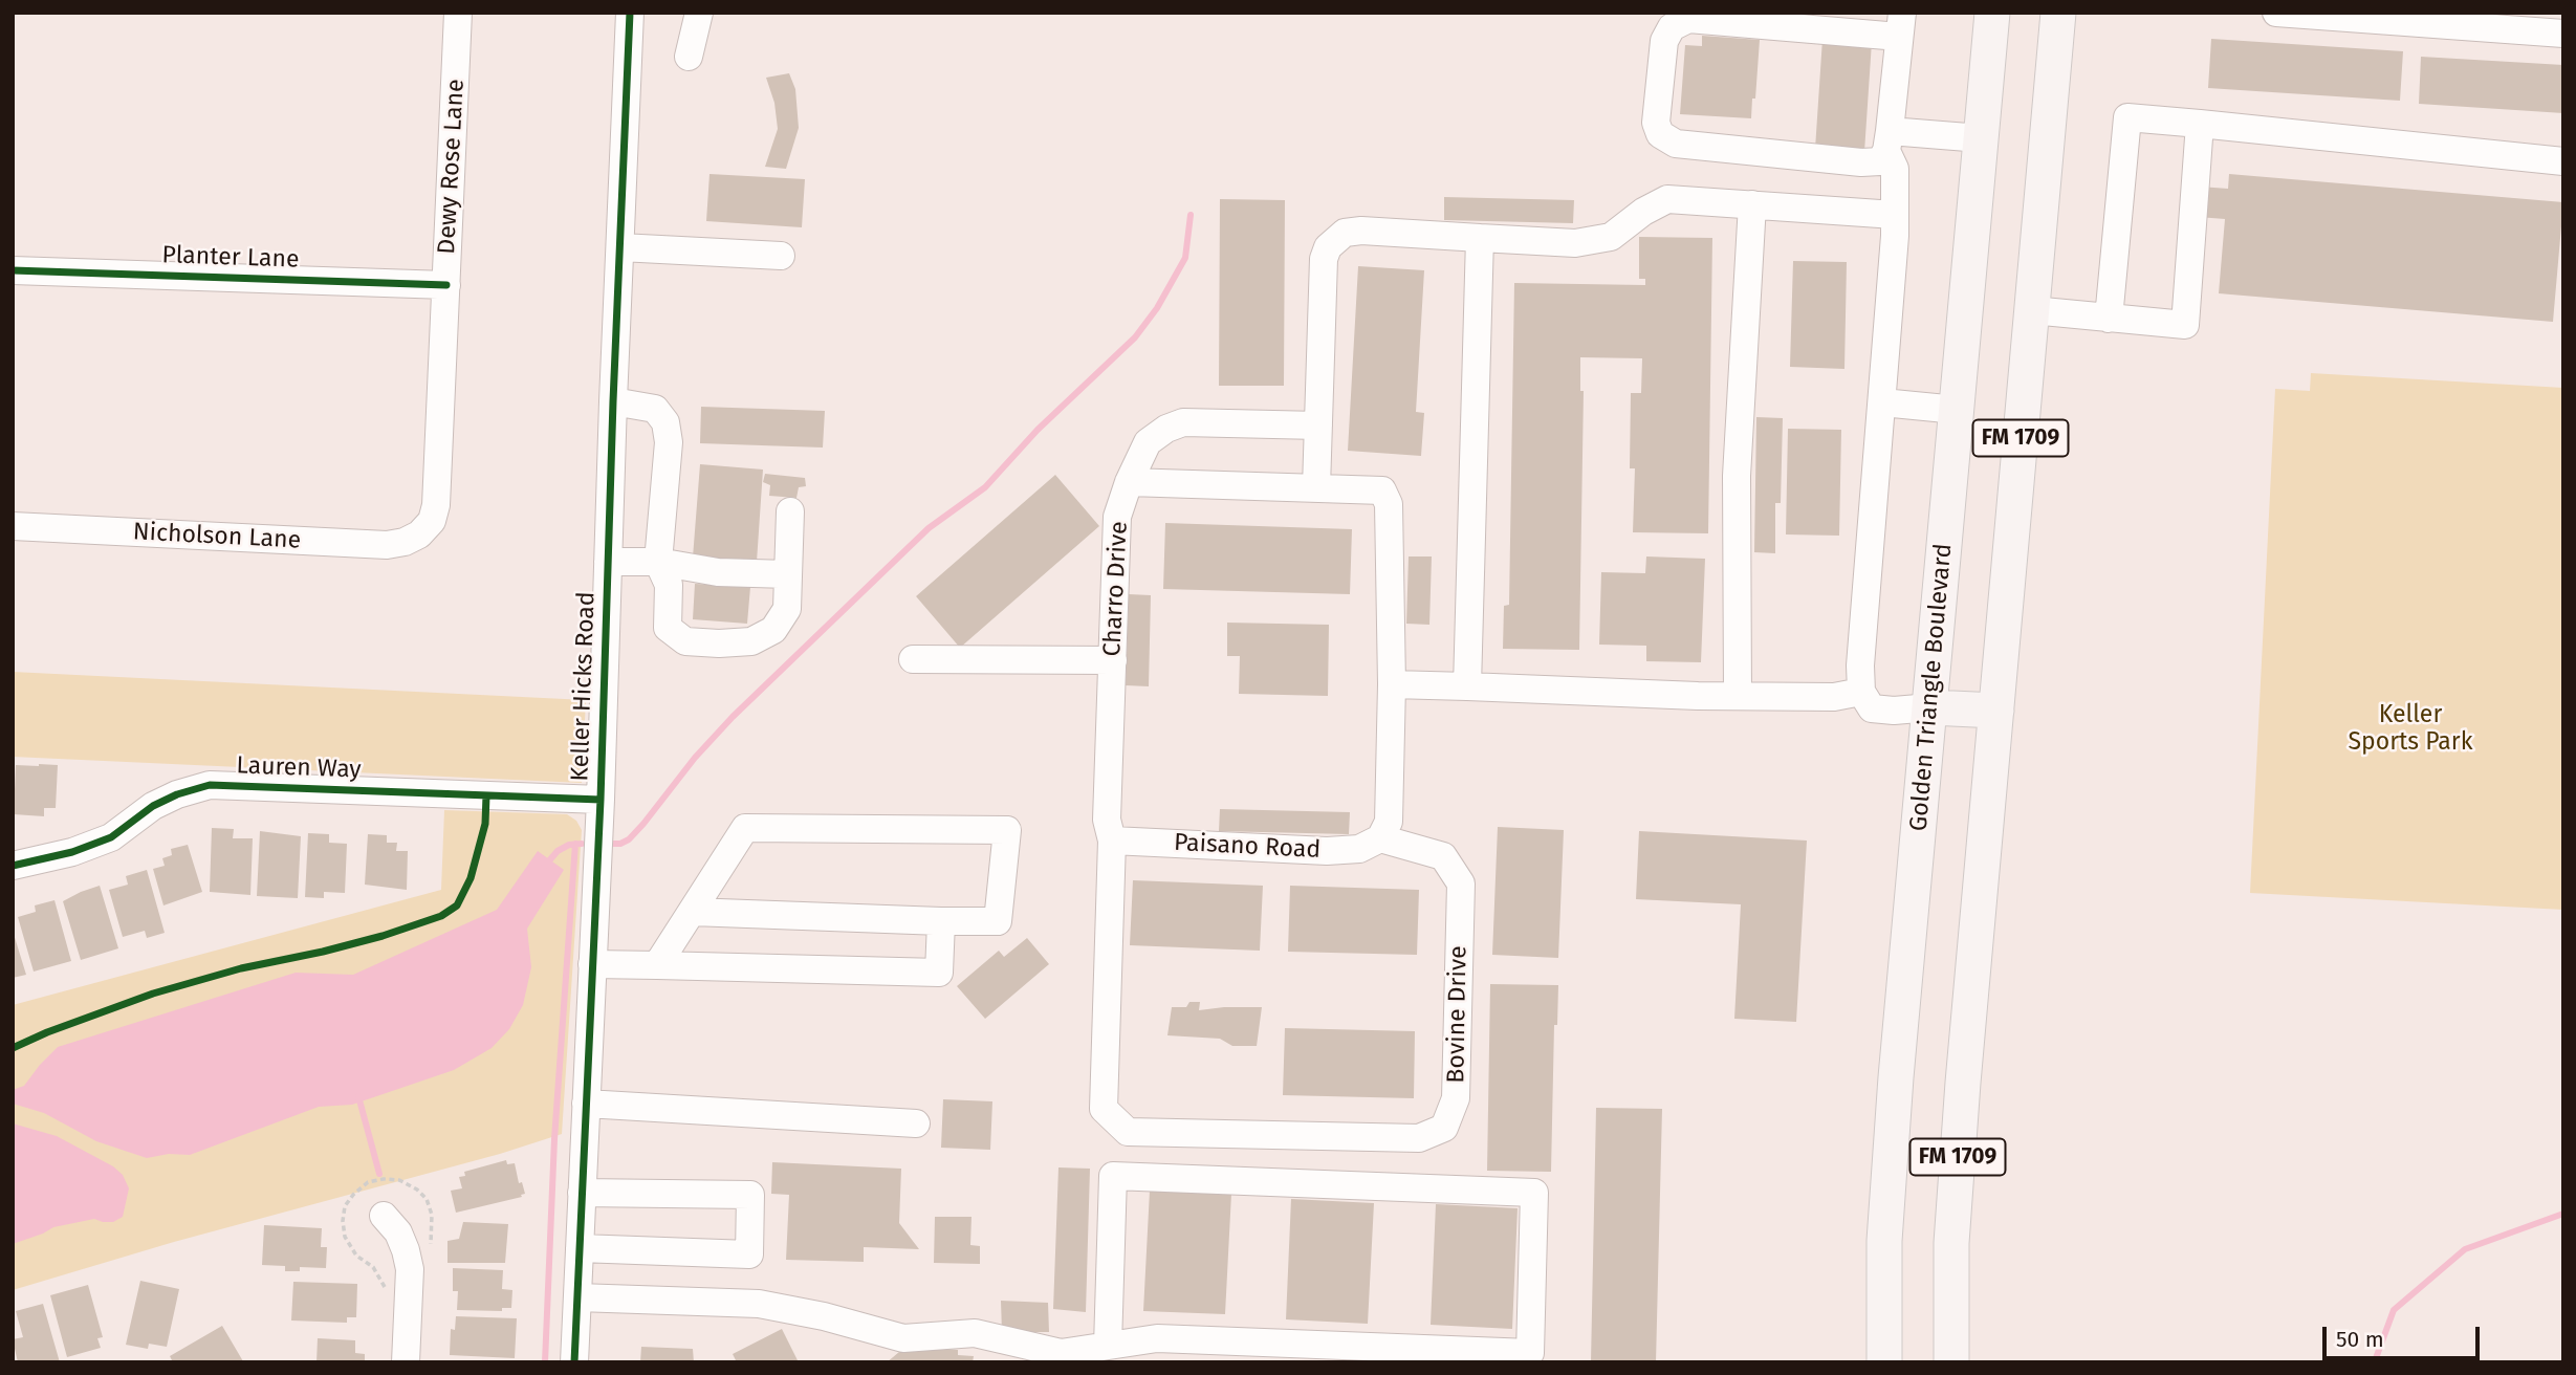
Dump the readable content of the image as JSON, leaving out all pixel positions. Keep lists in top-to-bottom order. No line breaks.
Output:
{"streets":{"main road":["FM 1709","Golden Triangle Boulevard"],"street":["Dewy Rose Lane","Planter Lane","Nicholson Lane","Charro Drive","Keller Hicks Road","Lauren Way","Paisano Road","Bovine Drive"]},"crossings":[["Dewy Rose Lane","Planter Lane"],["Dewy Rose Lane","Nicholson Lane"],["Charro Drive","Paisano Road"],["Charro Drive","Bovine Drive"],["Keller Hicks Road","Lauren Way"],["Paisano Road","Bovine Drive"]],"parks":["Keller Sports Park"],"scale_bar":"50 m"}
